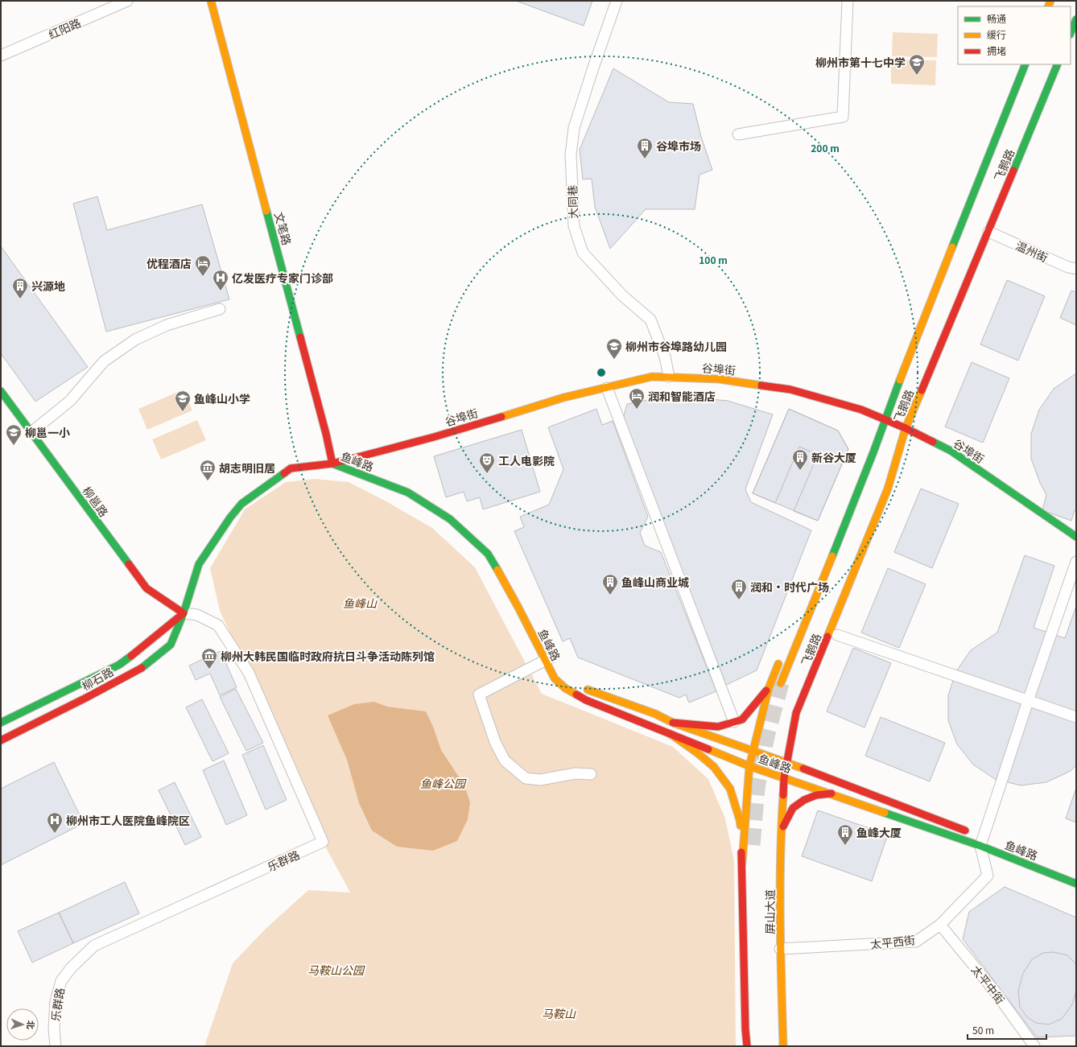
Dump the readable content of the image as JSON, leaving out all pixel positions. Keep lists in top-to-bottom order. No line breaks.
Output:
{"streets":{"main road":["飞鹅路","文笔路","谷埠街","鱼峰路","柳邕路","柳石路","屏山大道"],"street":["红阳路","大同巷","温州街","乐群路","太平西街","太平中街"]},"crossings":[["飞鹅路","温州街"],["飞鹅路","谷埠街"],["飞鹅路","鱼峰路"],["飞鹅路","屏山大道"],["大同巷","谷埠街"],["文笔路","谷埠街"],["文笔路","鱼峰路"],["文笔路","柳石路"],["谷埠街","鱼峰路"],["谷埠街","柳石路"],["鱼峰路","柳石路"],["鱼峰路","屏山大道"],["鱼峰路","太平西街"],["柳邕路","柳石路"],["柳邕路","乐群路"],["柳石路","乐群路"],["屏山大道","太平西街"],["太平西街","太平中街"]],"parks":["鱼峰山","鱼峰公园","马鞍山公园","马鞍山"],"places":{"school or university":["柳州市第十七中学","柳州市谷埠路幼儿园","鱼峰山小学","柳邕一小"],"building":["谷埠市场","兴源地","新谷大厦","鱼峰山商业城","润和·时代广场","鱼峰大厦"],"hotel":["优程酒店","润和智能酒店"],"hospital":["亿发医疗专家门诊部","柳州市工人医院鱼峰院区"],"theatre":["工人电影院"],"museum":["胡志明旧居","柳州大韩民国临时政府抗日斗争活动陈列馆"]},"legend":["畅通","缓行","拥堵"],"scale_bar":"50 m","north":"right","rings":["200 m","100 m"]}
